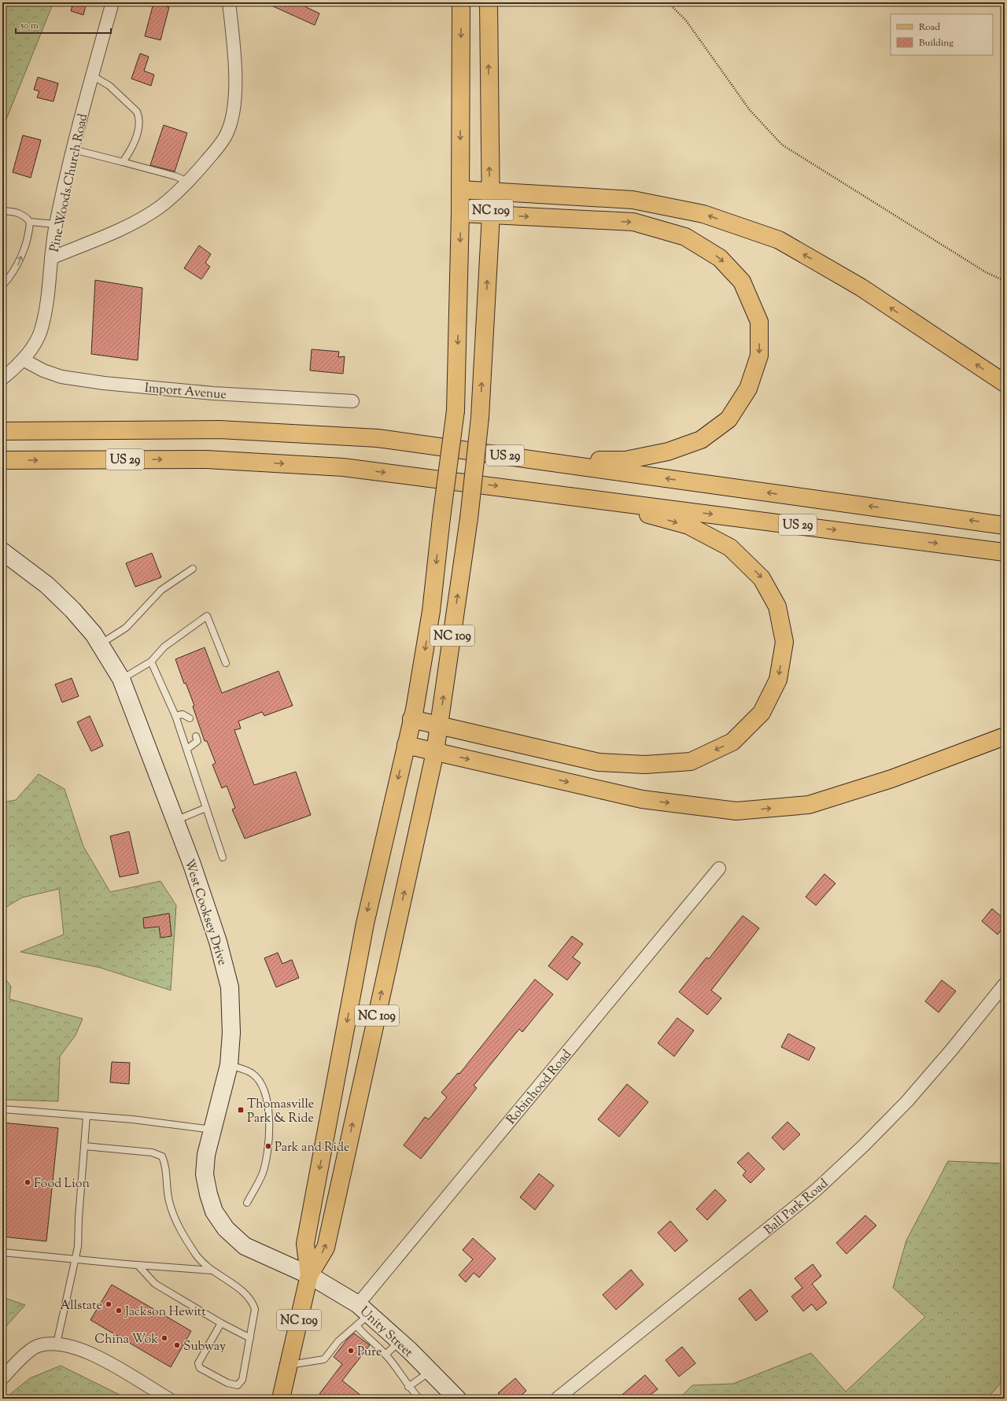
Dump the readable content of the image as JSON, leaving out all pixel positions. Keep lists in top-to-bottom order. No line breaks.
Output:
{"streets":{"main road":["NC 109","US 29"],"street":["Pine Woods Church Road","Import Avenue","West Cooksey Drive","Robinhood Road","Ball Park Road","Unity Street"]},"crossings":[["Pine Woods Church Road","Import Avenue"],["NC 109","West Cooksey Drive"],["NC 109","Unity Street"],["West Cooksey Drive","Unity Street"],["Robinhood Road","Unity Street"]],"places":{"transit":["Thomasville Park & Ride"],"other":["Park and Ride","Food Lion","Allstate","Jackson Hewitt","China Wok","Subway","Pure"]},"legend":["Road","Building"],"scale_bar":"50 m"}
